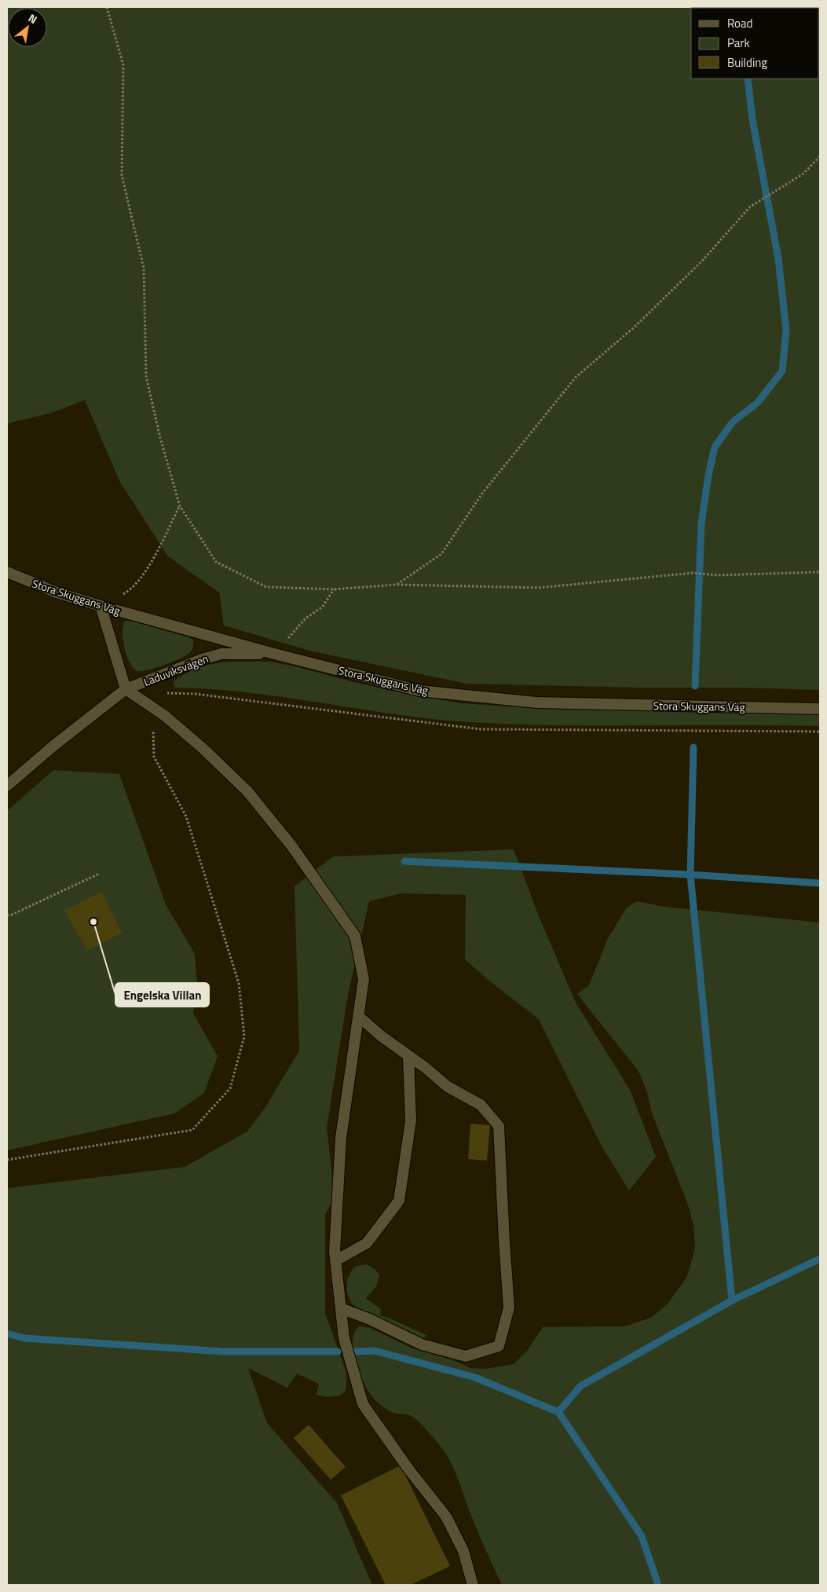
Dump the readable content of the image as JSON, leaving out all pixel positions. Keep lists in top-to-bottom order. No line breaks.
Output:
{"streets":{"street":["Stora Skuggans Väg","Laduviksvägen"]},"crossings":[["Stora Skuggans Väg","Laduviksvägen"]],"places":["Engelska Villan"],"legend":["Road","Park","Building"],"north":"top right"}
